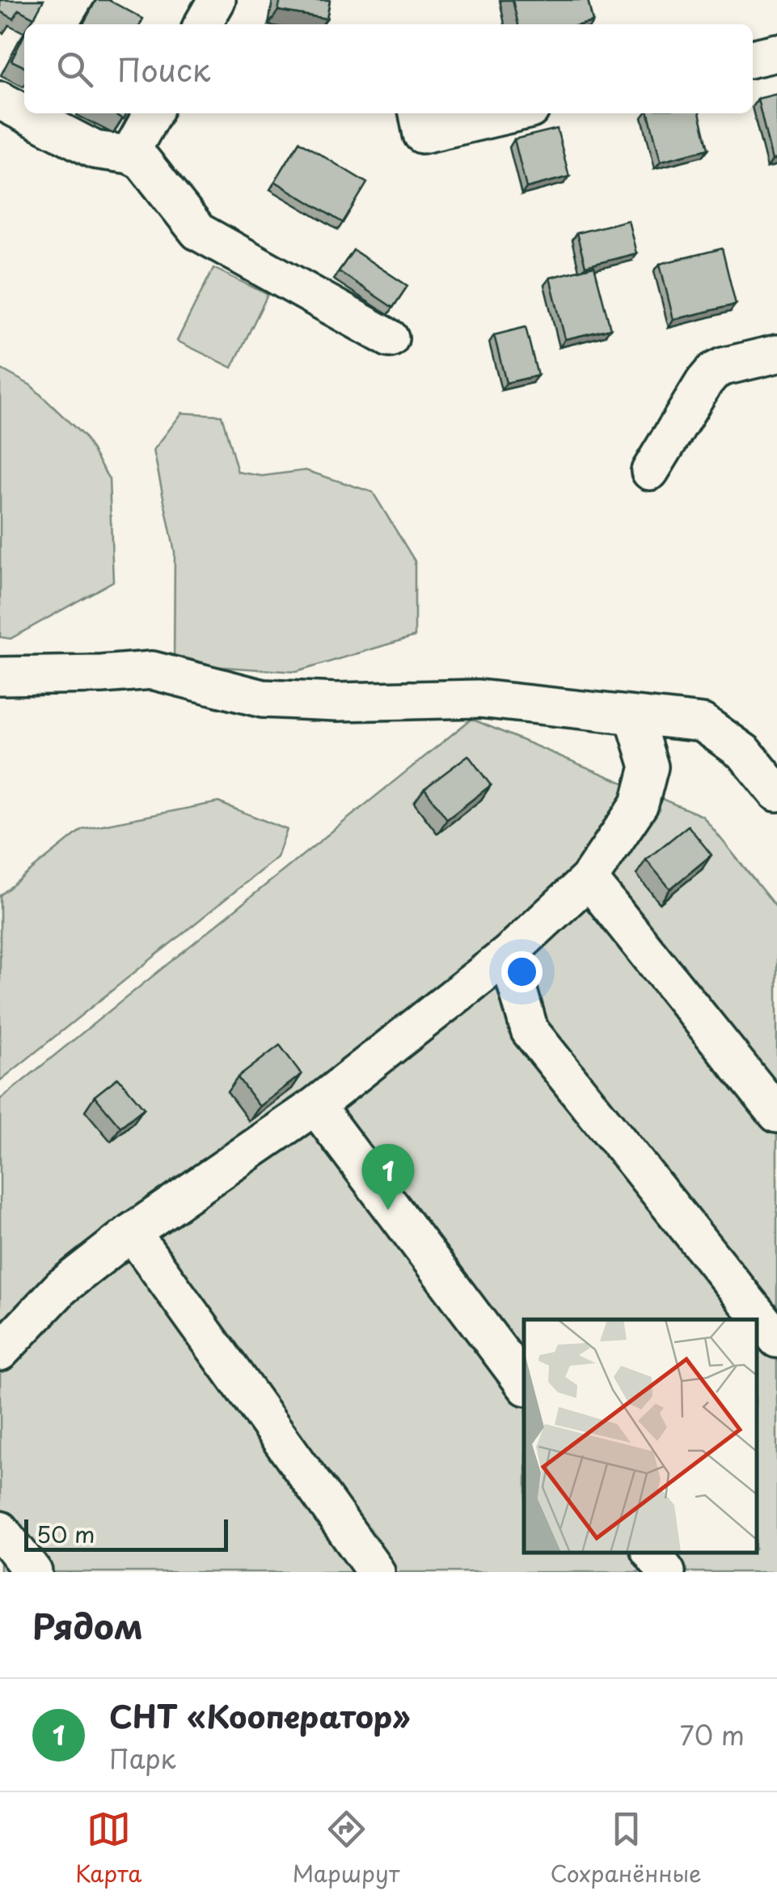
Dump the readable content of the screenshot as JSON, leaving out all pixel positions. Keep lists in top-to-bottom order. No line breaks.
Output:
{"scale_bar":"50 m","page":{"search":"Поиск","pins":"1","scale":"50 m","heading":"Рядом","list":[{"mark":"1","name":"СНТ «Кооператор»","note":"Парк","value":"70 m"}],"nav":["Карта","Маршрут","Сохранённые"]}}
